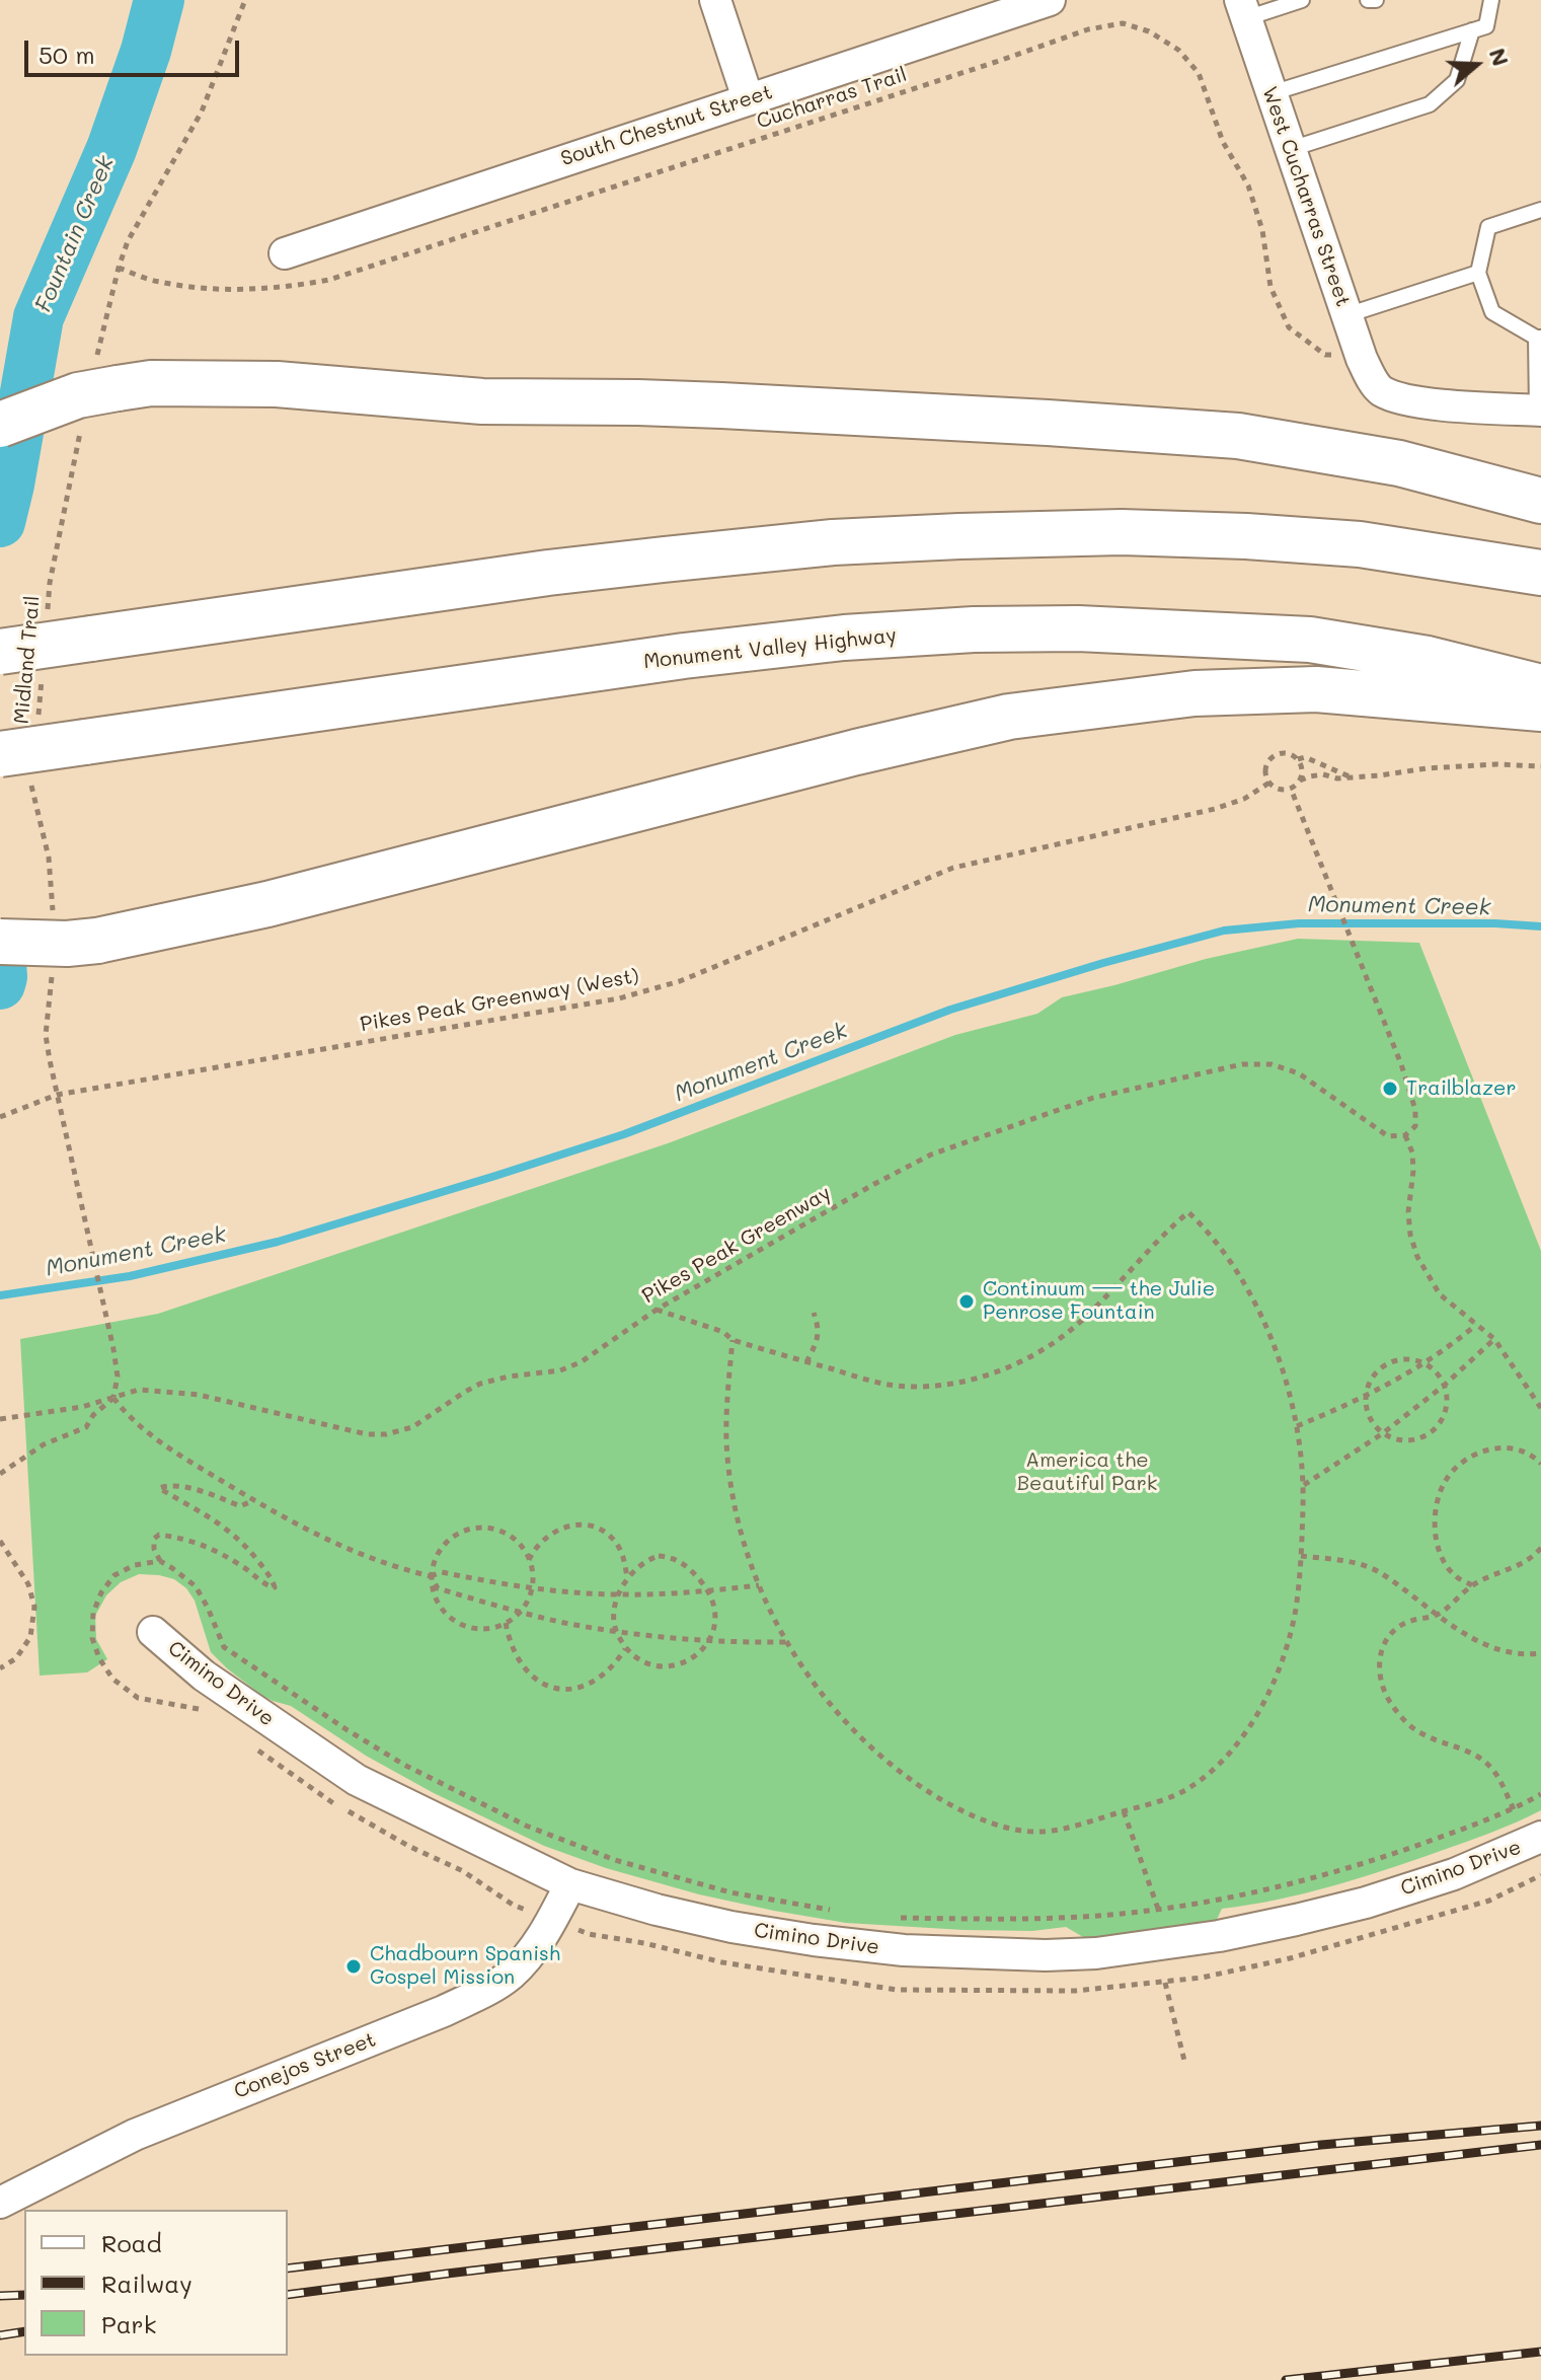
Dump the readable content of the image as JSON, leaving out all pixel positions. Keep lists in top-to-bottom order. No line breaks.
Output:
{"streets":{"highway":["Monument Valley Highway"],"street":["South Chestnut Street","West Cucharras Street","Cimino Drive","Conejos Street"],"path":["Cucharras Trail","Midland Trail","Pikes Peak Greenway (West)","Pikes Peak Greenway"]},"crossings":[["Cucharras Trail","West Cucharras Street"],["Cimino Drive","Conejos Street"]],"water":["Fountain Creek","Monument Creek"],"parks":["America the Beautiful Park"],"places":["Trailblazer","Continuum — the Julie Penrose Fountain","Chadbourn Spanish Gospel Mission"],"legend":["Road","Railway","Park"],"scale_bar":"50 m","north":"right"}
